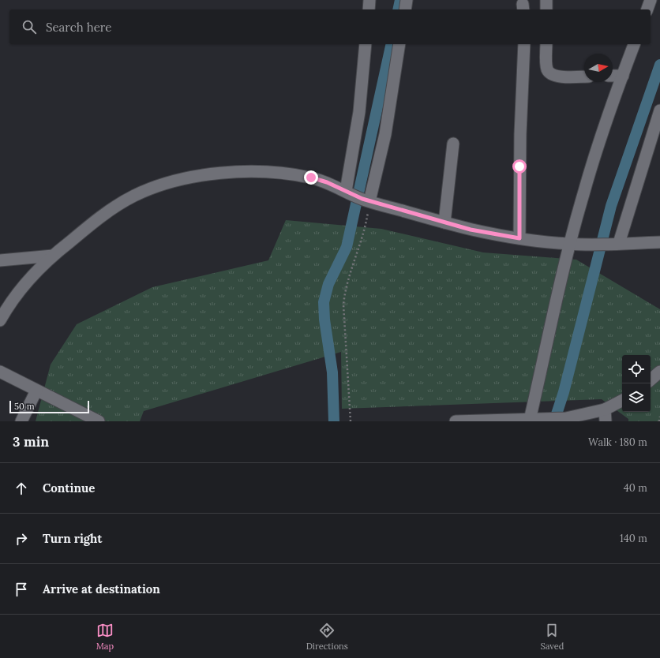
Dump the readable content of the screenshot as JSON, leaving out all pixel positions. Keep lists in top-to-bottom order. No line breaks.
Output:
{"scale_bar":"50 m","north":"right","page":{"search":"Search here","scale":"50 m","heading":["3 min","Walk · 180 m"],"list":[["Continue","40 m"],["Turn right","140 m"],"Arrive at destination"],"nav":["Map","Directions","Saved"]}}
